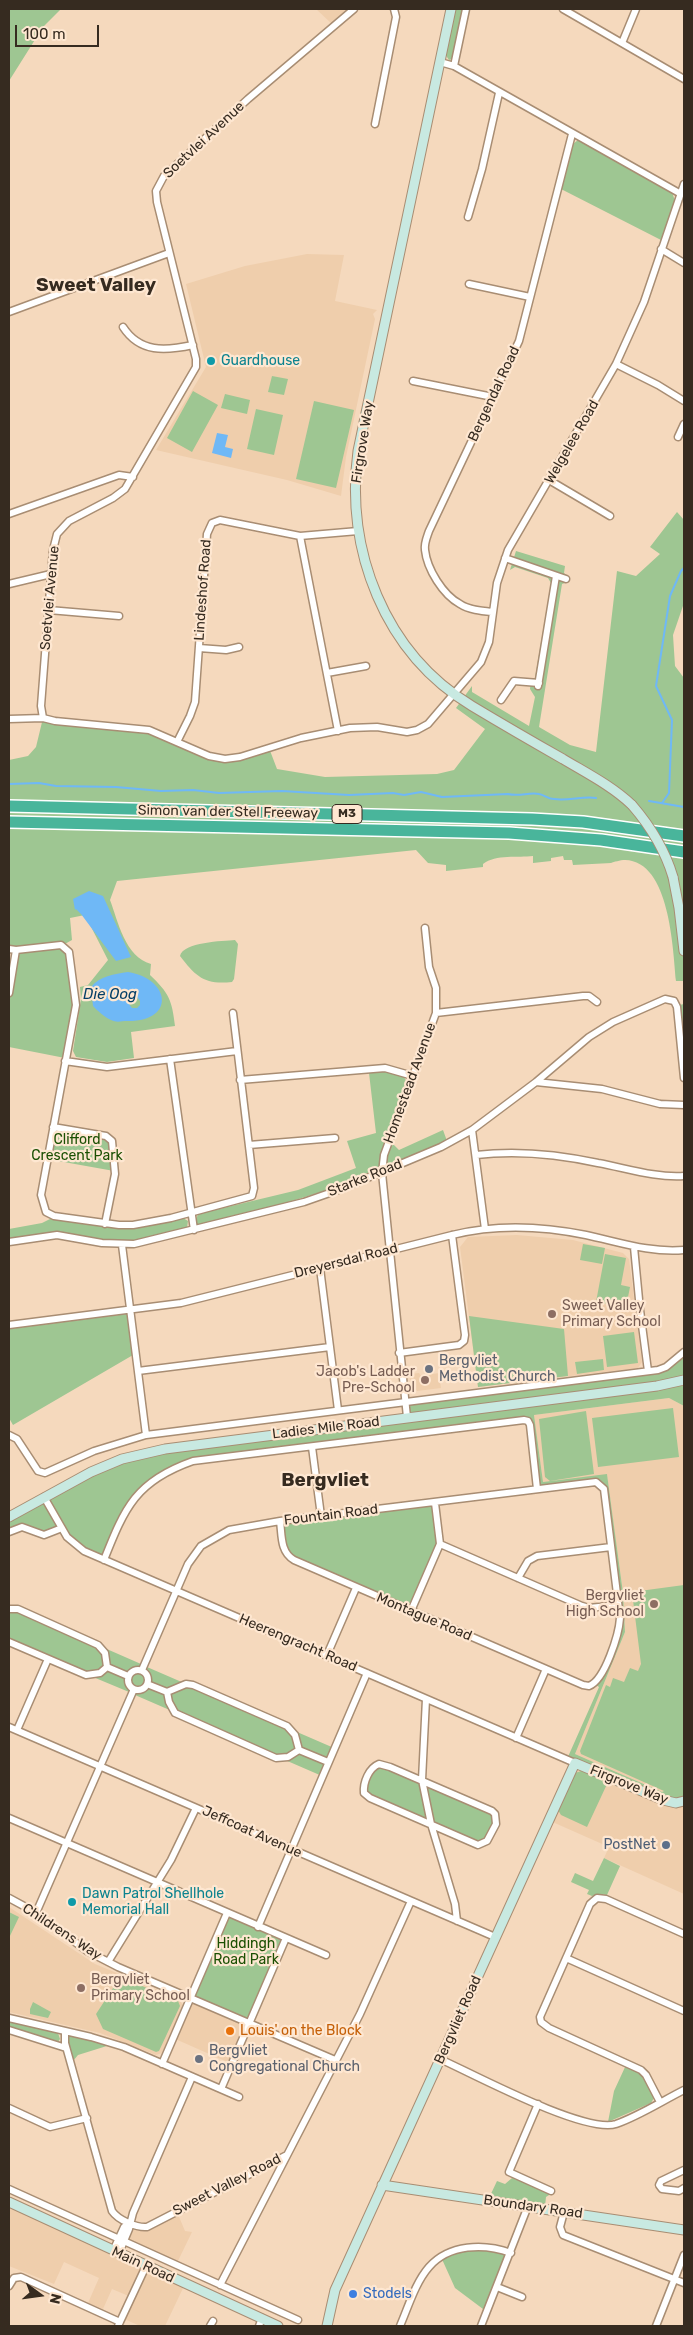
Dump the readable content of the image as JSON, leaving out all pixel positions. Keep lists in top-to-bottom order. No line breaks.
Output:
{"streets":{"highway":["Simon van der Stel Freeway","M3"],"street":["Soetvlei Avenue","Bergendal Road","Firgrove Way","Welgelee Road","Lindeshof Road","Homestead Avenue","Starke Road","Dreyersdal Road","Ladies Mile Road","Fountain Road","Montague Road","Heerengracht Road","Jeffcoat Avenue","Childrens Way","Bergvliet Road","Sweet Valley Road","Boundary Road","Main Road"]},"crossings":[["Bergendal Road","Welgelee Road"],["Firgrove Way","Welgelee Road"],["Firgrove Way","Lindeshof Road"],["Firgrove Way","Heerengracht Road"],["Firgrove Way","Bergvliet Road"],["Homestead Avenue","Starke Road"],["Homestead Avenue","Dreyersdal Road"],["Homestead Avenue","Ladies Mile Road"],["Ladies Mile Road","Heerengracht Road"],["Fountain Road","Montague Road"],["Fountain Road","Heerengracht Road"],["Heerengracht Road","Bergvliet Road"],["Jeffcoat Avenue","Bergvliet Road"],["Jeffcoat Avenue","Sweet Valley Road"],["Childrens Way","Sweet Valley Road"],["Bergvliet Road","Boundary Road"]],"districts":["Sweet Valley","Bergvliet"],"water":["Die Oog"],"parks":["Clifford Crescent Park","Hiddingh Road Park"],"places":["Guardhouse","Sweet Valley Primary School","Bergvliet Methodist Church","Jacob's Ladder Pre-School","Bergvliet High School","PostNet","Dawn Patrol Shellhole Memorial Hall","Bergvliet Primary School","Louis' on the Block","Bergvliet Congregational Church","Stodels"],"scale_bar":"100 m","north":"right"}
